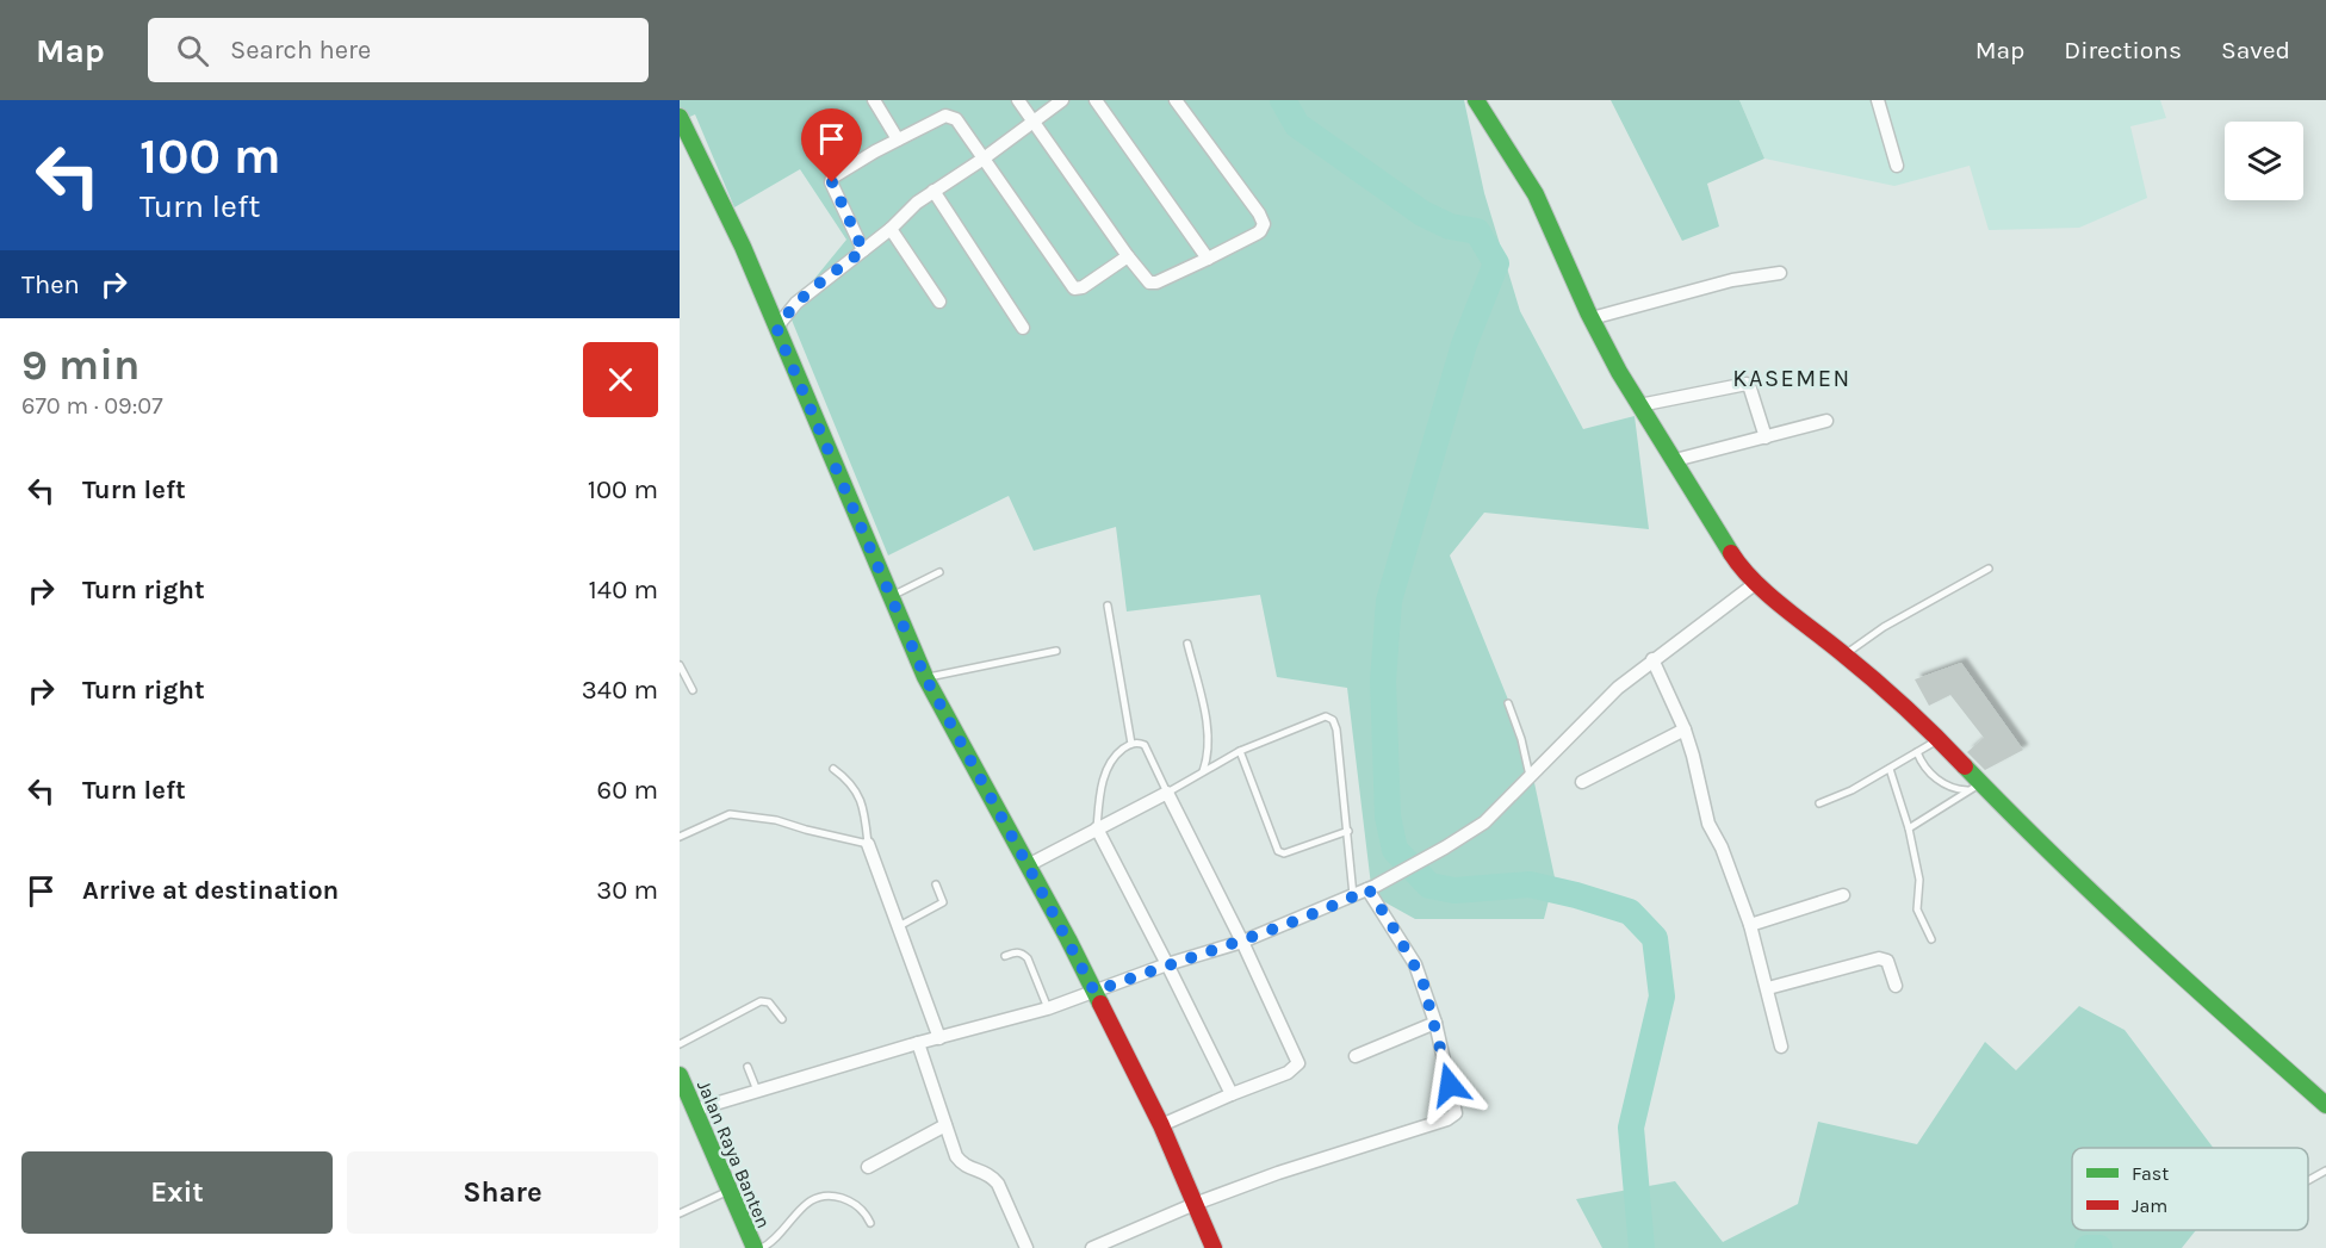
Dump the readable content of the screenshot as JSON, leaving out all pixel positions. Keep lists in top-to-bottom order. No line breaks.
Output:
{"streets":{"street":["Jalan Raya Banten"]},"districts":["KASEMEN"],"legend":["Fast","Jam"],"page":{"header":"Map","search":"Search here","nav":["Map","Directions","Saved"],"turn":["100 m","Turn left"],"then":"Then","heading":["9 min","670 m · 09:07"],"list":[{"name":"Turn left","value":"100 m"},{"name":"Turn right","value":"140 m"},{"name":"Turn right","value":"340 m"},{"name":"Turn left","value":"60 m"},{"name":"Arrive at destination","value":"30 m"}],"buttons":["Exit","Share"]}}
